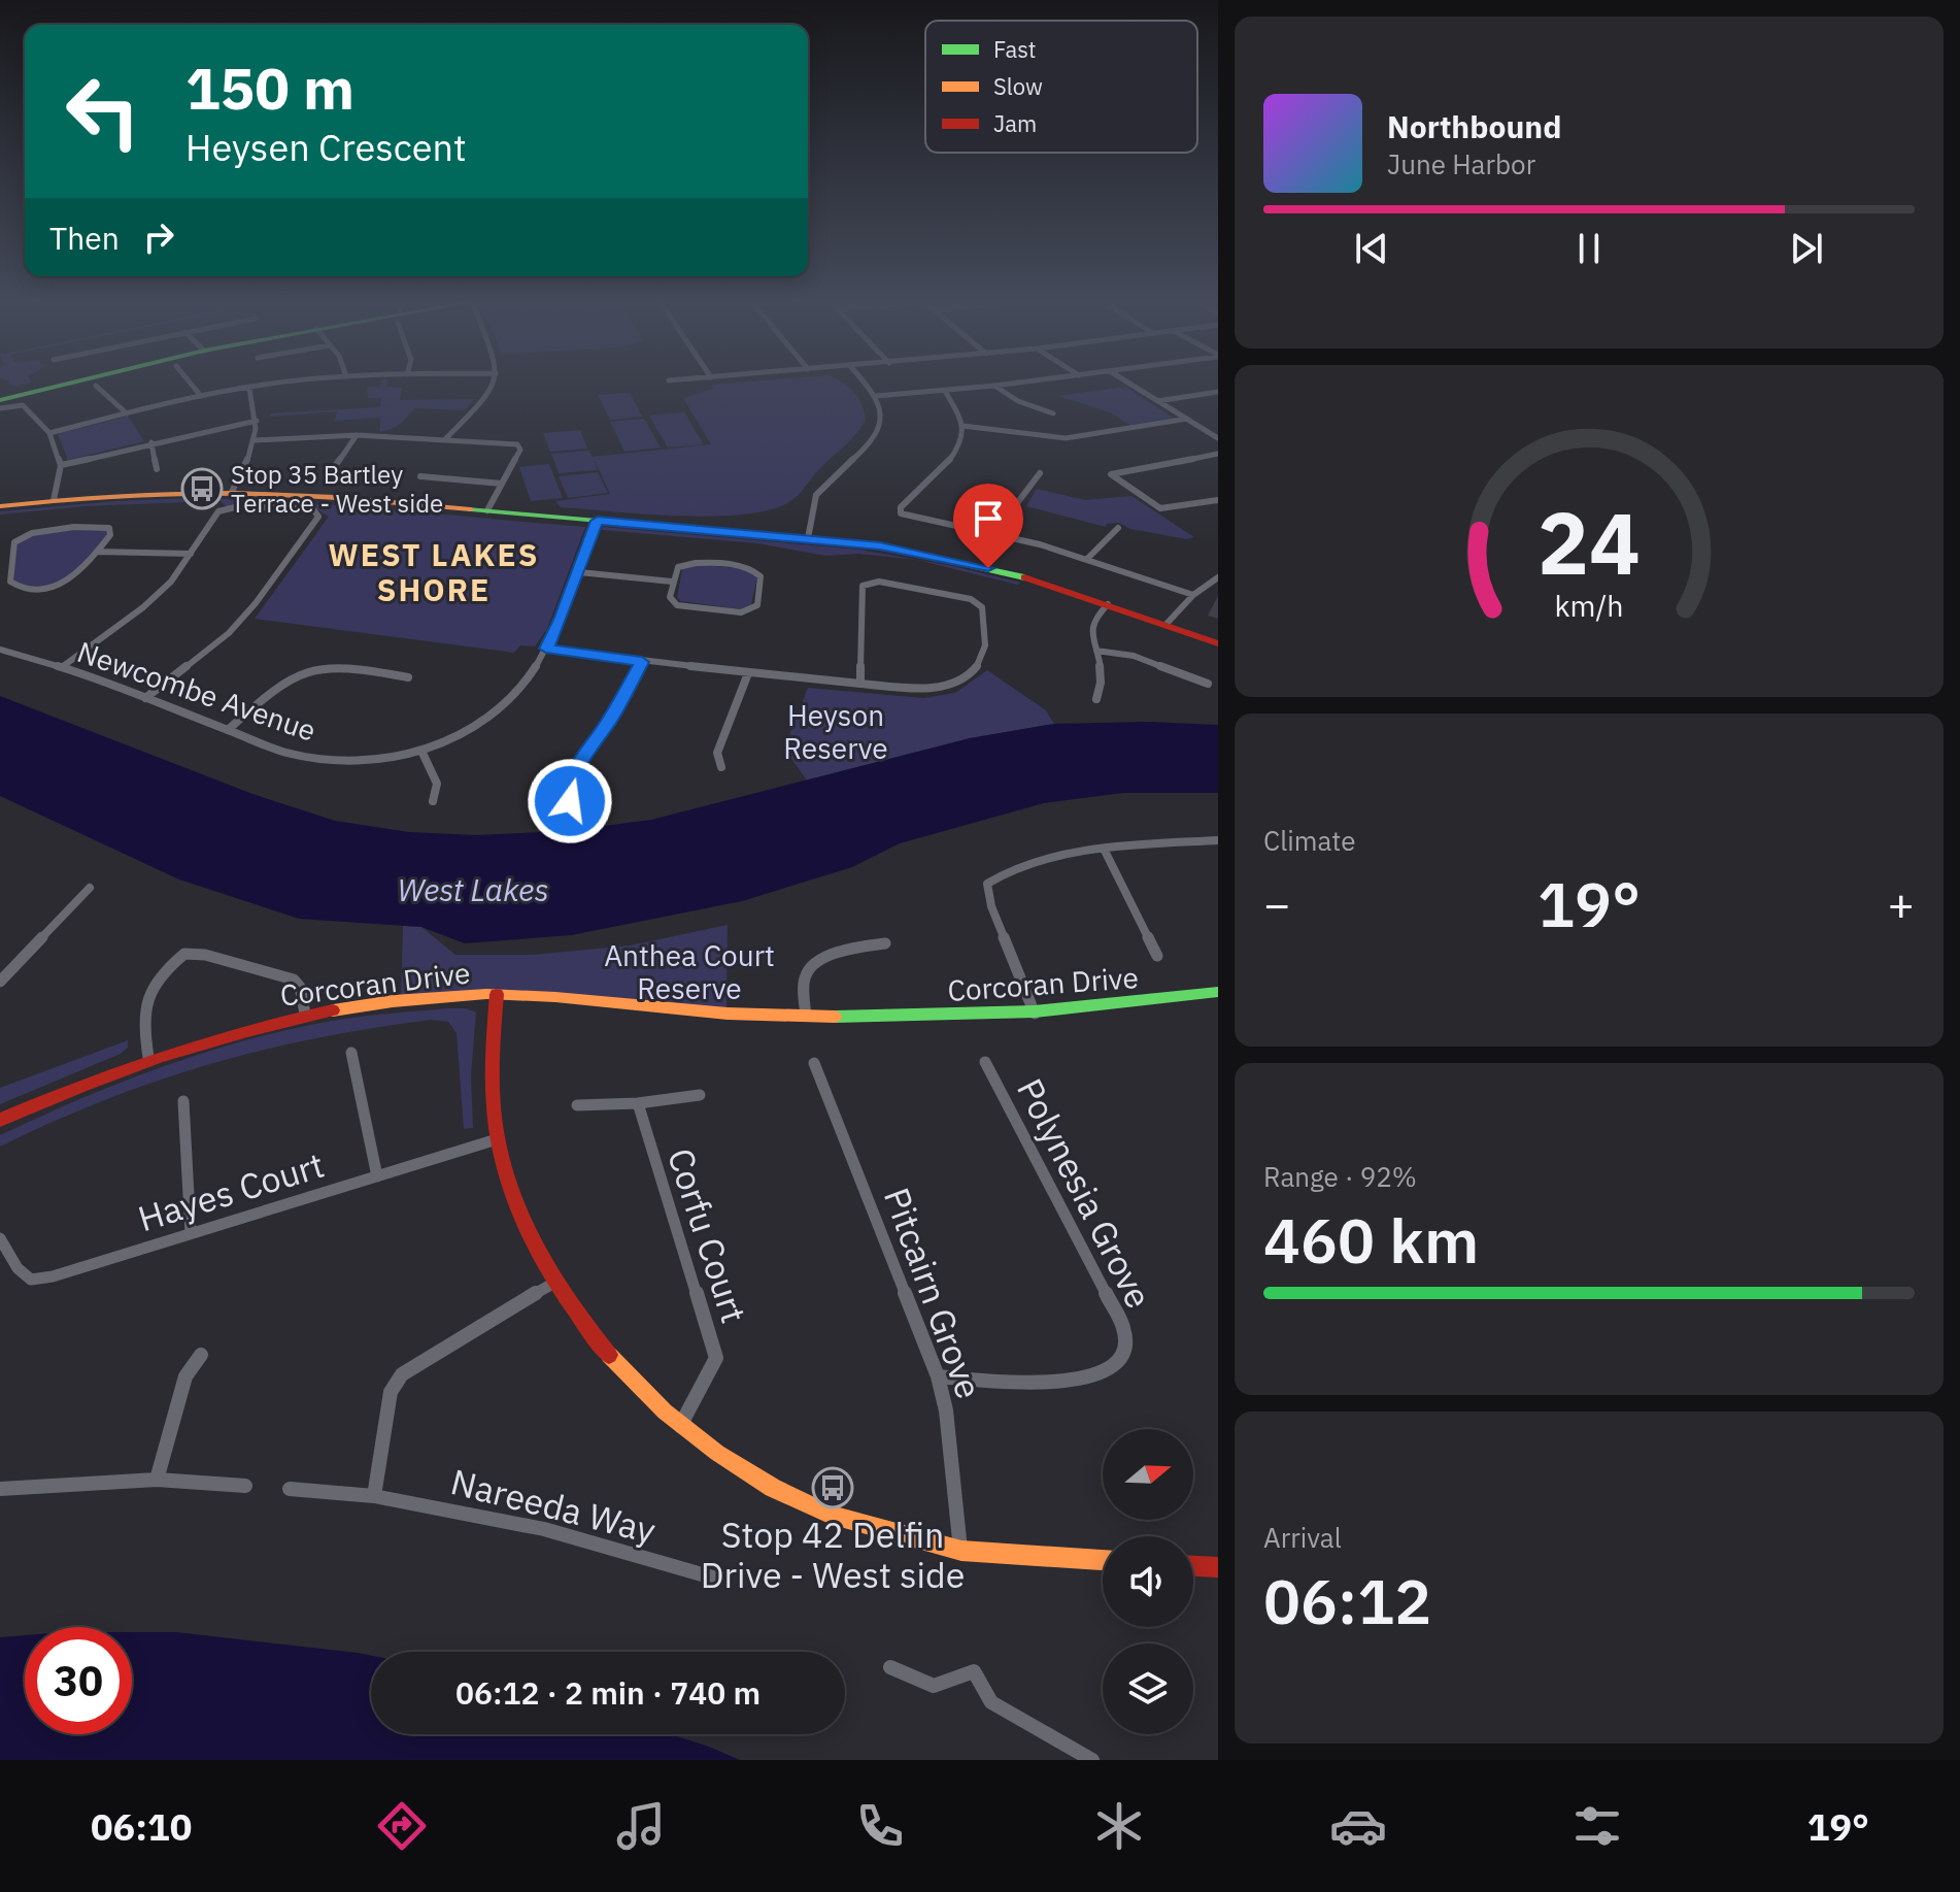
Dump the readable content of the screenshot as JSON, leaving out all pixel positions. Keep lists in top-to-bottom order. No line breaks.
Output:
{"streets":{"street":["Newcombe Avenue","Corcoran Drive","Hayes Court","Polynesia Grove","Corfu Court","Pitcairn Grove","Nareeda Way"]},"crossings":[["Polynesia Grove","Pitcairn Grove"]],"districts":["WEST LAKES SHORE"],"water":["West Lakes"],"parks":["Heyson Reserve","Anthea Court Reserve"],"places":{"bus stop":["Stop 35 Bartley Terrace - West side","Stop 42 Delfin Drive - West side"]},"legend":["Fast","Slow","Jam"],"north":"right","page":{"turn":["150 m","Heysen Crescent"],"song":["Northbound","June Harbor"],"then":"Then","tile":["Climate",["Range · 92%","460 km"],["Arrival","06:12"]],"heat":["−","19°","+"],"limit":"30","trip":"06:12 · 2 min · 740 m","tabs":["06:10","19°"],"gauge":["24","km/h"]}}
